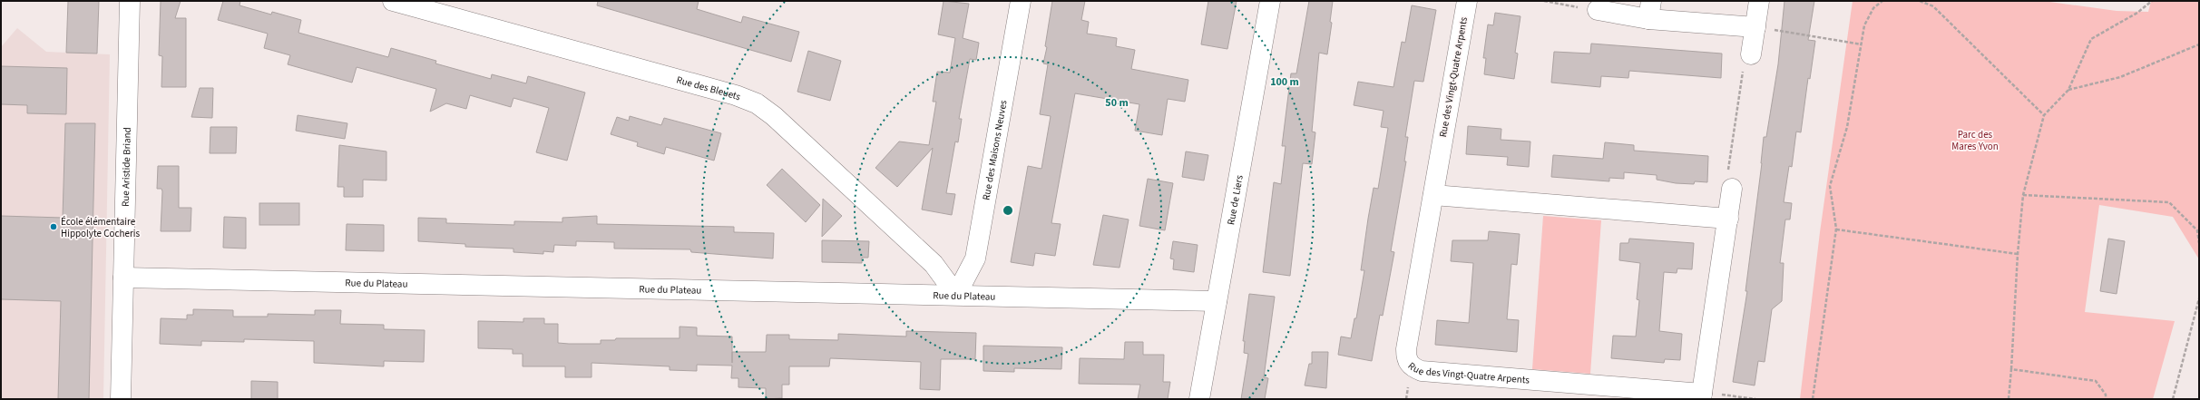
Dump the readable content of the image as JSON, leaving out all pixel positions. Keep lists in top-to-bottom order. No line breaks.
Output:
{"streets":{"street":["Rue des Vingt-Quatre Arpents","Rue des Bleuets","Rue des Maisons Neuves","Rue Aristide Briand","Rue de Liers","Rue du Plateau"]},"crossings":[["Rue des Bleuets","Rue des Maisons Neuves"],["Rue des Bleuets","Rue du Plateau"],["Rue des Maisons Neuves","Rue du Plateau"],["Rue Aristide Briand","Rue du Plateau"],["Rue de Liers","Rue du Plateau"]],"parks":["Parc des Mares Yvon"],"places":["École élémentaire Hippolyte Cocheris"],"rings":["100 m","50 m"]}
